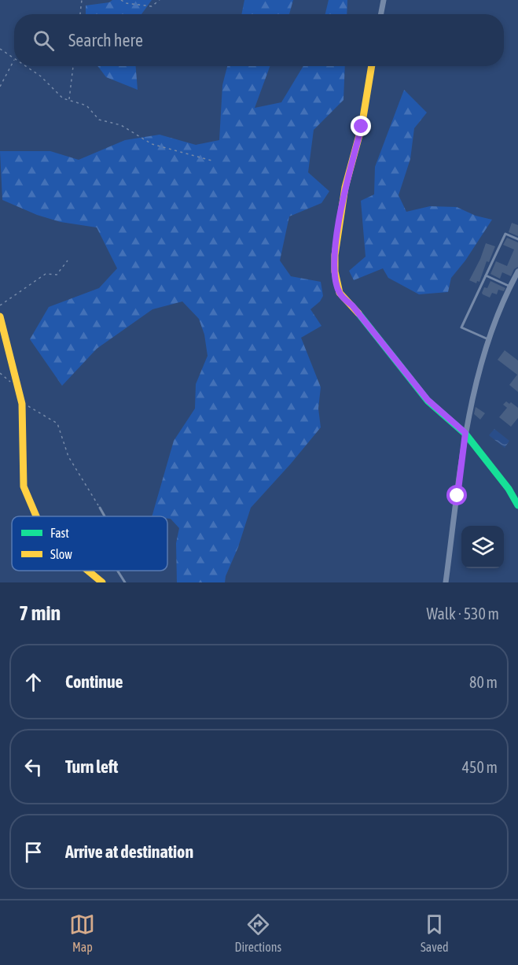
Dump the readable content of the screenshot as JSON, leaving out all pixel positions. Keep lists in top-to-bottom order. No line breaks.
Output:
{"legend":["Fast","Slow"],"page":{"search":"Search here","heading":["7 min","Walk · 530 m"],"list":[["Continue","80 m"],["Turn left","450 m"],"Arrive at destination"],"nav":["Map","Directions","Saved"]}}
